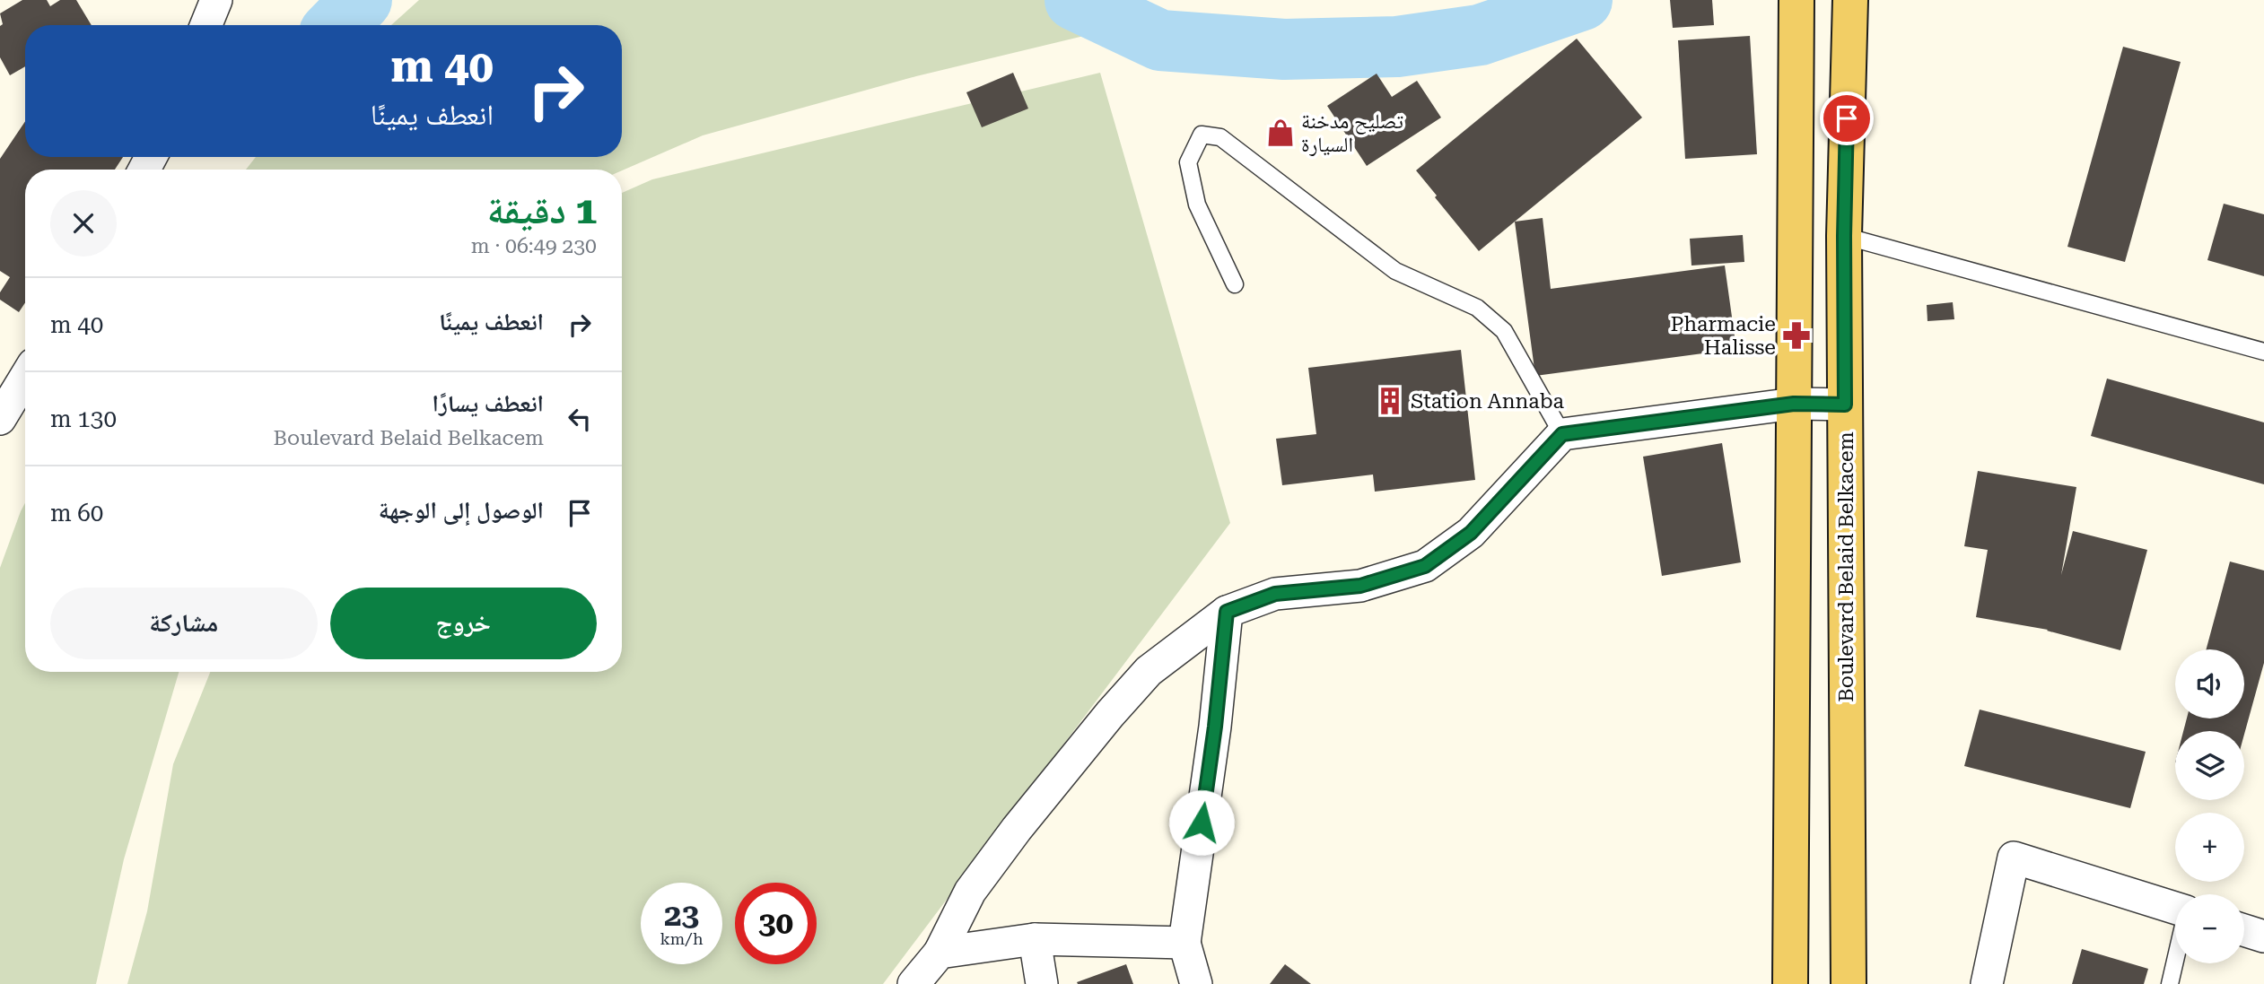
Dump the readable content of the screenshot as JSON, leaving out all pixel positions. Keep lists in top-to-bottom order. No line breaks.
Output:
{"streets":{"main road":["Boulevard Belaid Belkacem"]},"places":{"shop":["تصليح مدخنة السيارة"],"pharmacy":["Pharmacie Halisse"],"building":["Station Annaba"]},"page":{"turn":["40 m","انعطف يمينًا"],"heading":["1 دقيقة","230 m · 06:49"],"list":[{"name":"انعطف يمينًا","value":"40 m"},{"name":"انعطف يسارًا","note":"Boulevard Belaid Belkacem","value":"130 m"},{"name":"الوصول إلى الوجهة","value":"60 m"}],"buttons":["خروج","مشاركة"],"map_buttons":["+","−"],"speed":"23 km/h","limit":"30"}}
